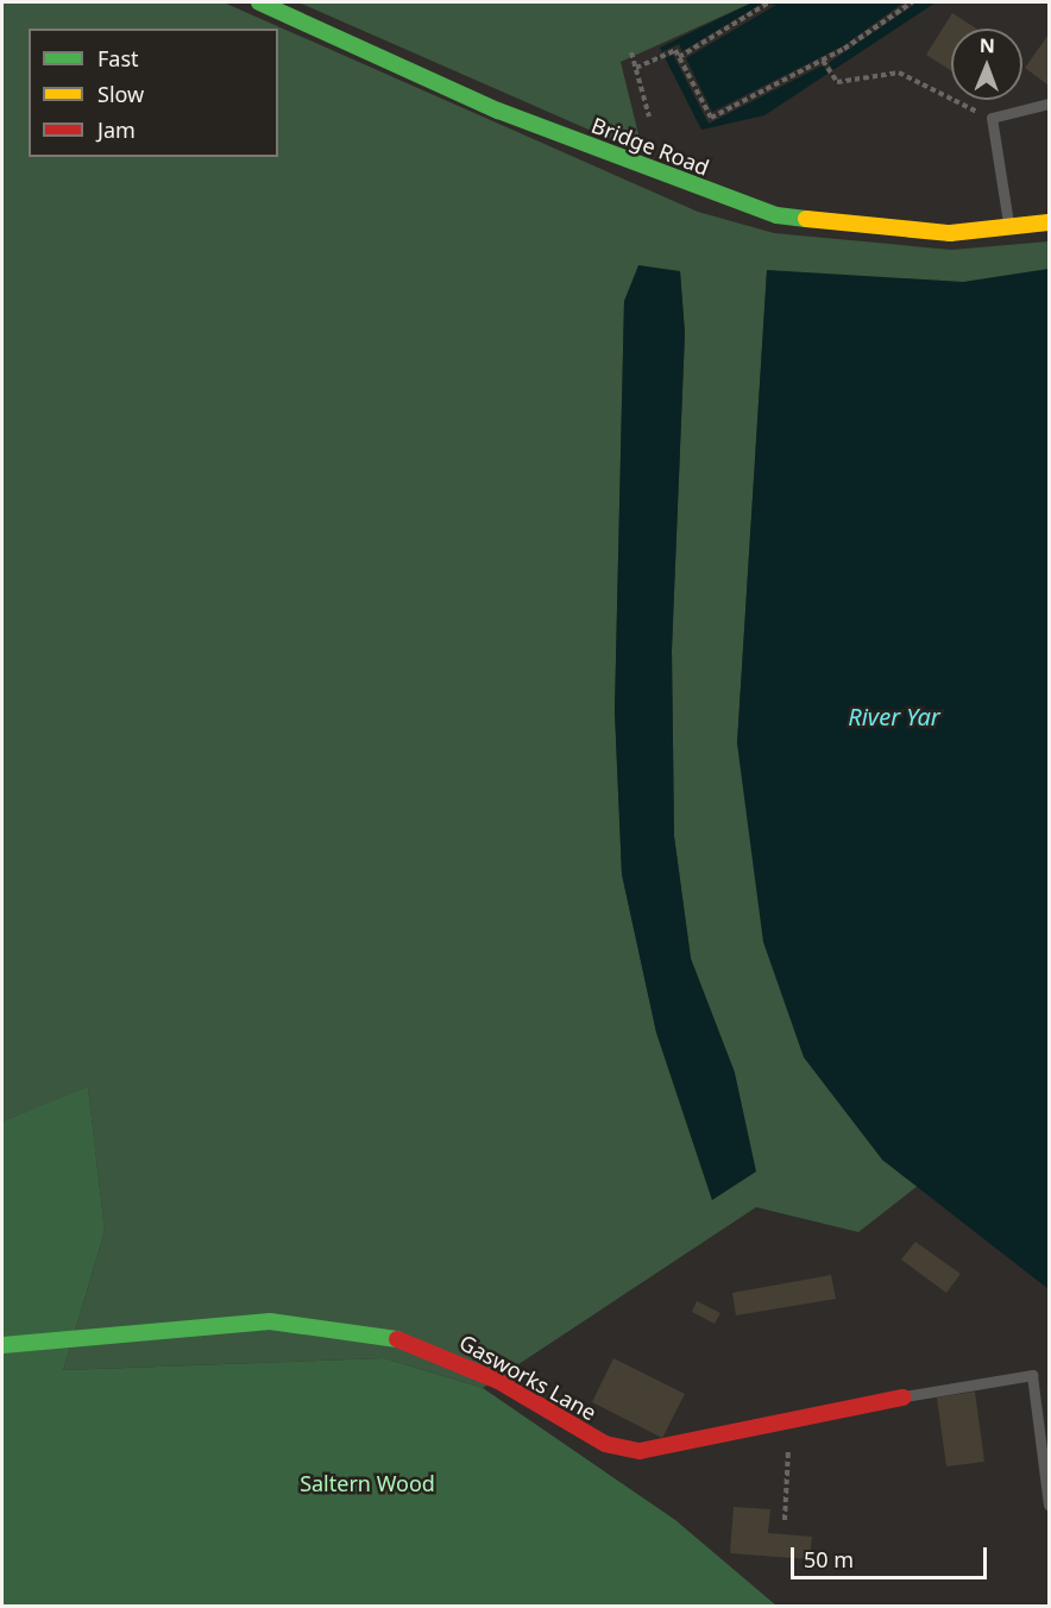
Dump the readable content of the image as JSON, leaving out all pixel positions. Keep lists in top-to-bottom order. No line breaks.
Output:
{"streets":{"street":["Bridge Road","Gasworks Lane"]},"water":["River Yar"],"parks":["Saltern Wood"],"legend":["Fast","Slow","Jam"],"scale_bar":"50 m","north":"top"}
